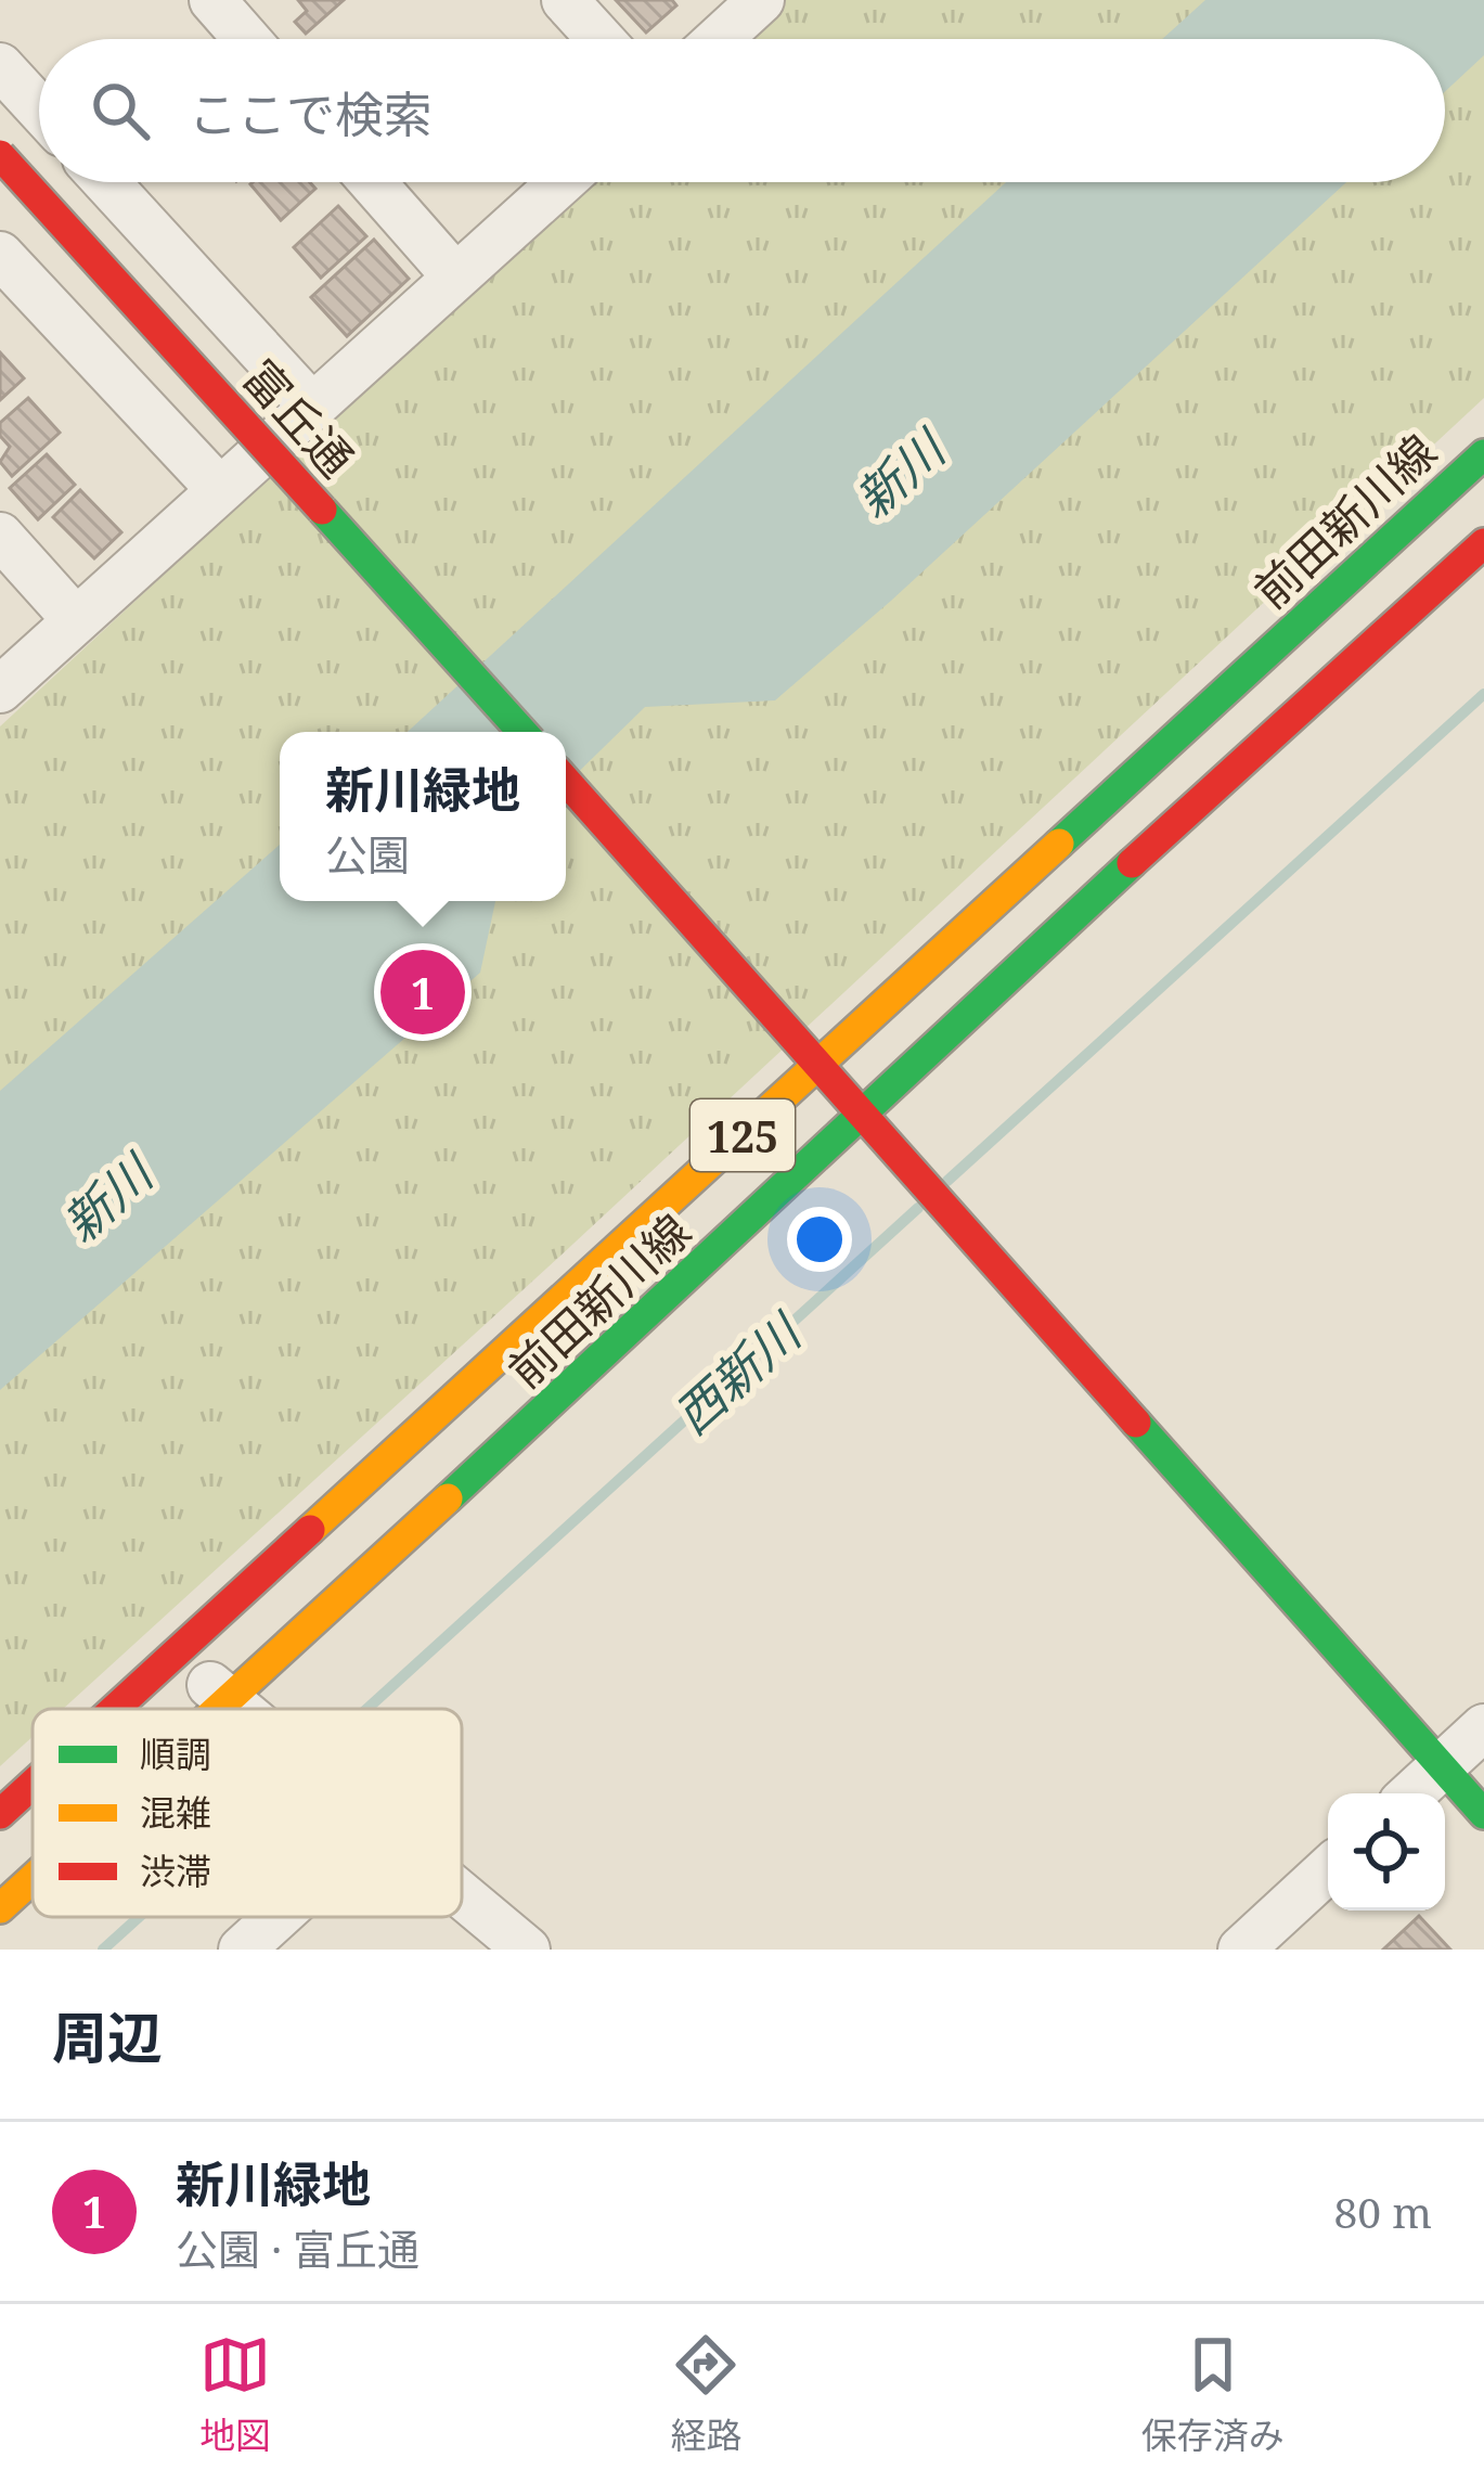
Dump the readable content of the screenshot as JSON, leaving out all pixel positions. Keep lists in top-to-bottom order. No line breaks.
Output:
{"streets":{"main road":["富丘通","前田新川線","125"]},"water":["新川","西新川"],"legend":["順調","混雑","渋滞"],"page":{"search":"ここで検索","popup":["新川緑地","公園"],"pins":"1","heading":"周辺","list":[{"mark":"1","name":"新川緑地","note":"公園 · 富丘通","value":"80 m"}],"nav":["地図","経路","保存済み"]}}
